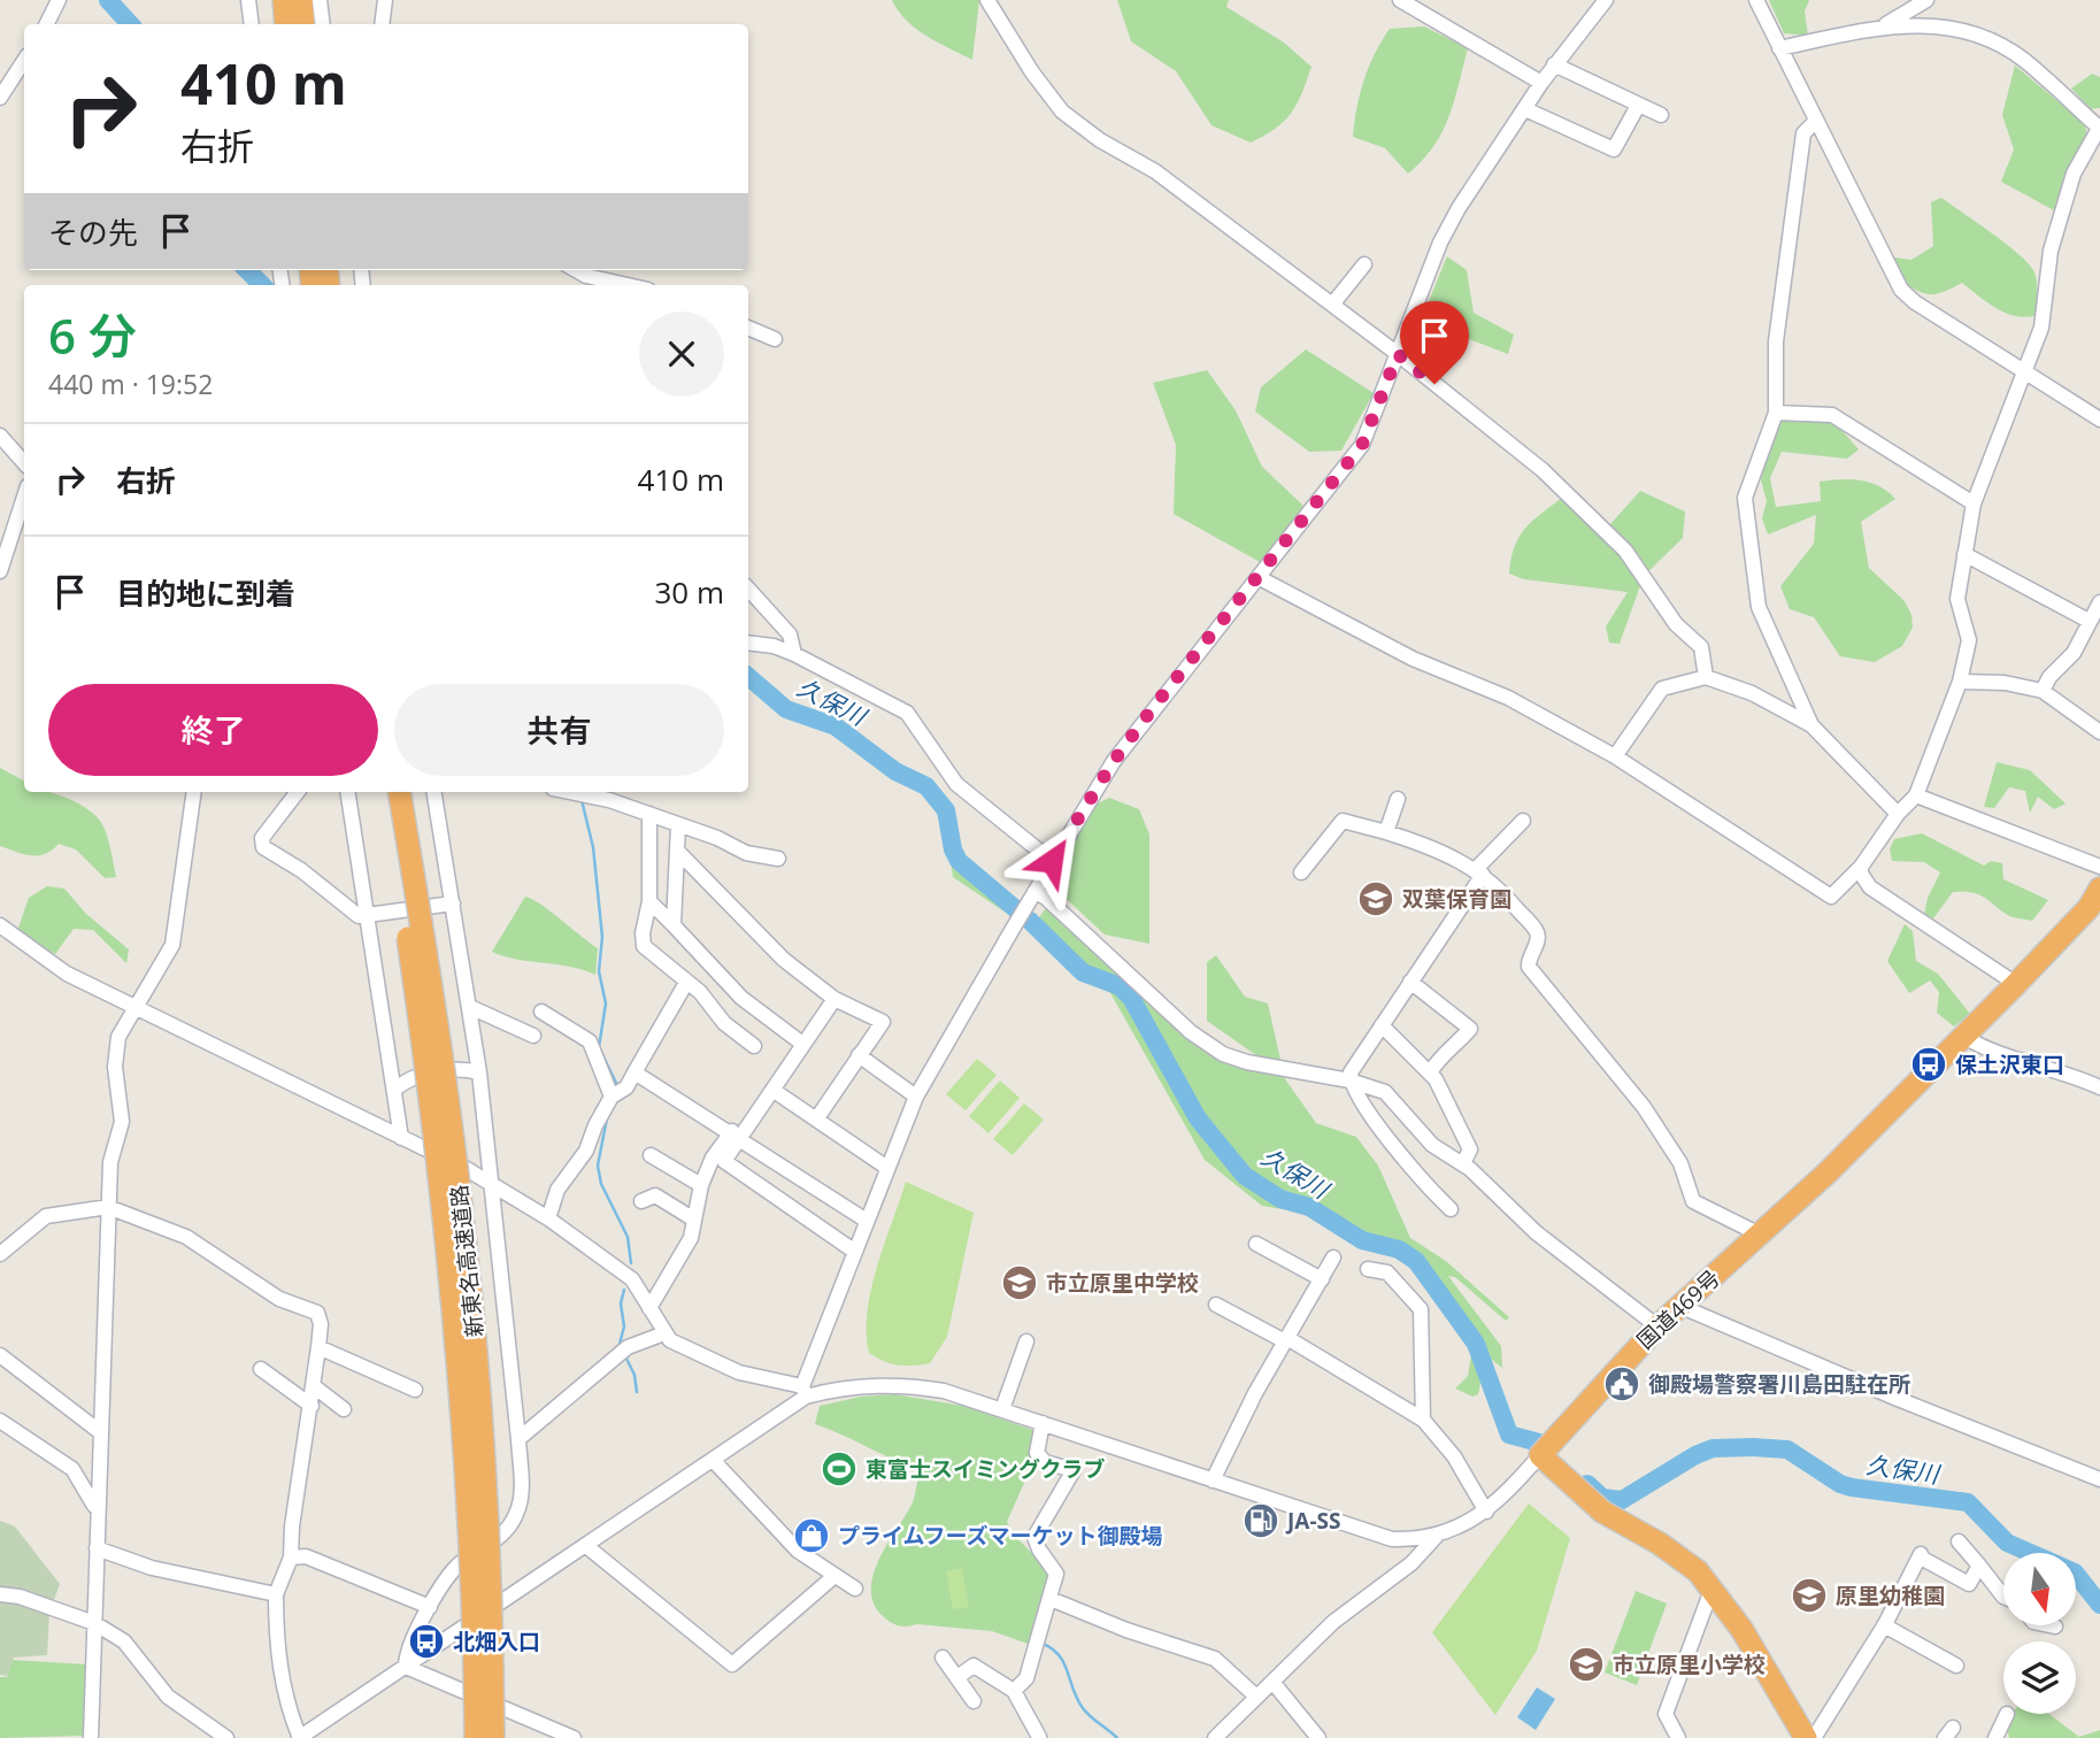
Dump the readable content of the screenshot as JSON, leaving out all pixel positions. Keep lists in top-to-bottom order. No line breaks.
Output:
{"streets":{"highway":["新東名高速道路","国道469号"]},"water":["久保川"],"places":{"school or university":["双葉保育園","市立原里中学校","原里幼稚園","市立原里小学校"],"bus stop":["保土沢東口","北畑入口"],"public building":["御殿場警察署川島田駐在所"],"sports":["東富士スイミングクラブ"],"fuel station":["JA-SS"],"shop":["プライムフーズマーケット御殿場"]},"north":"bottom","page":{"turn":["410 m","右折"],"then":"その先","heading":["6 分","440 m · 19:52"],"list":[{"name":"右折","value":"410 m"},{"name":"目的地に到着","value":"30 m"}],"buttons":["終了","共有"]}}
